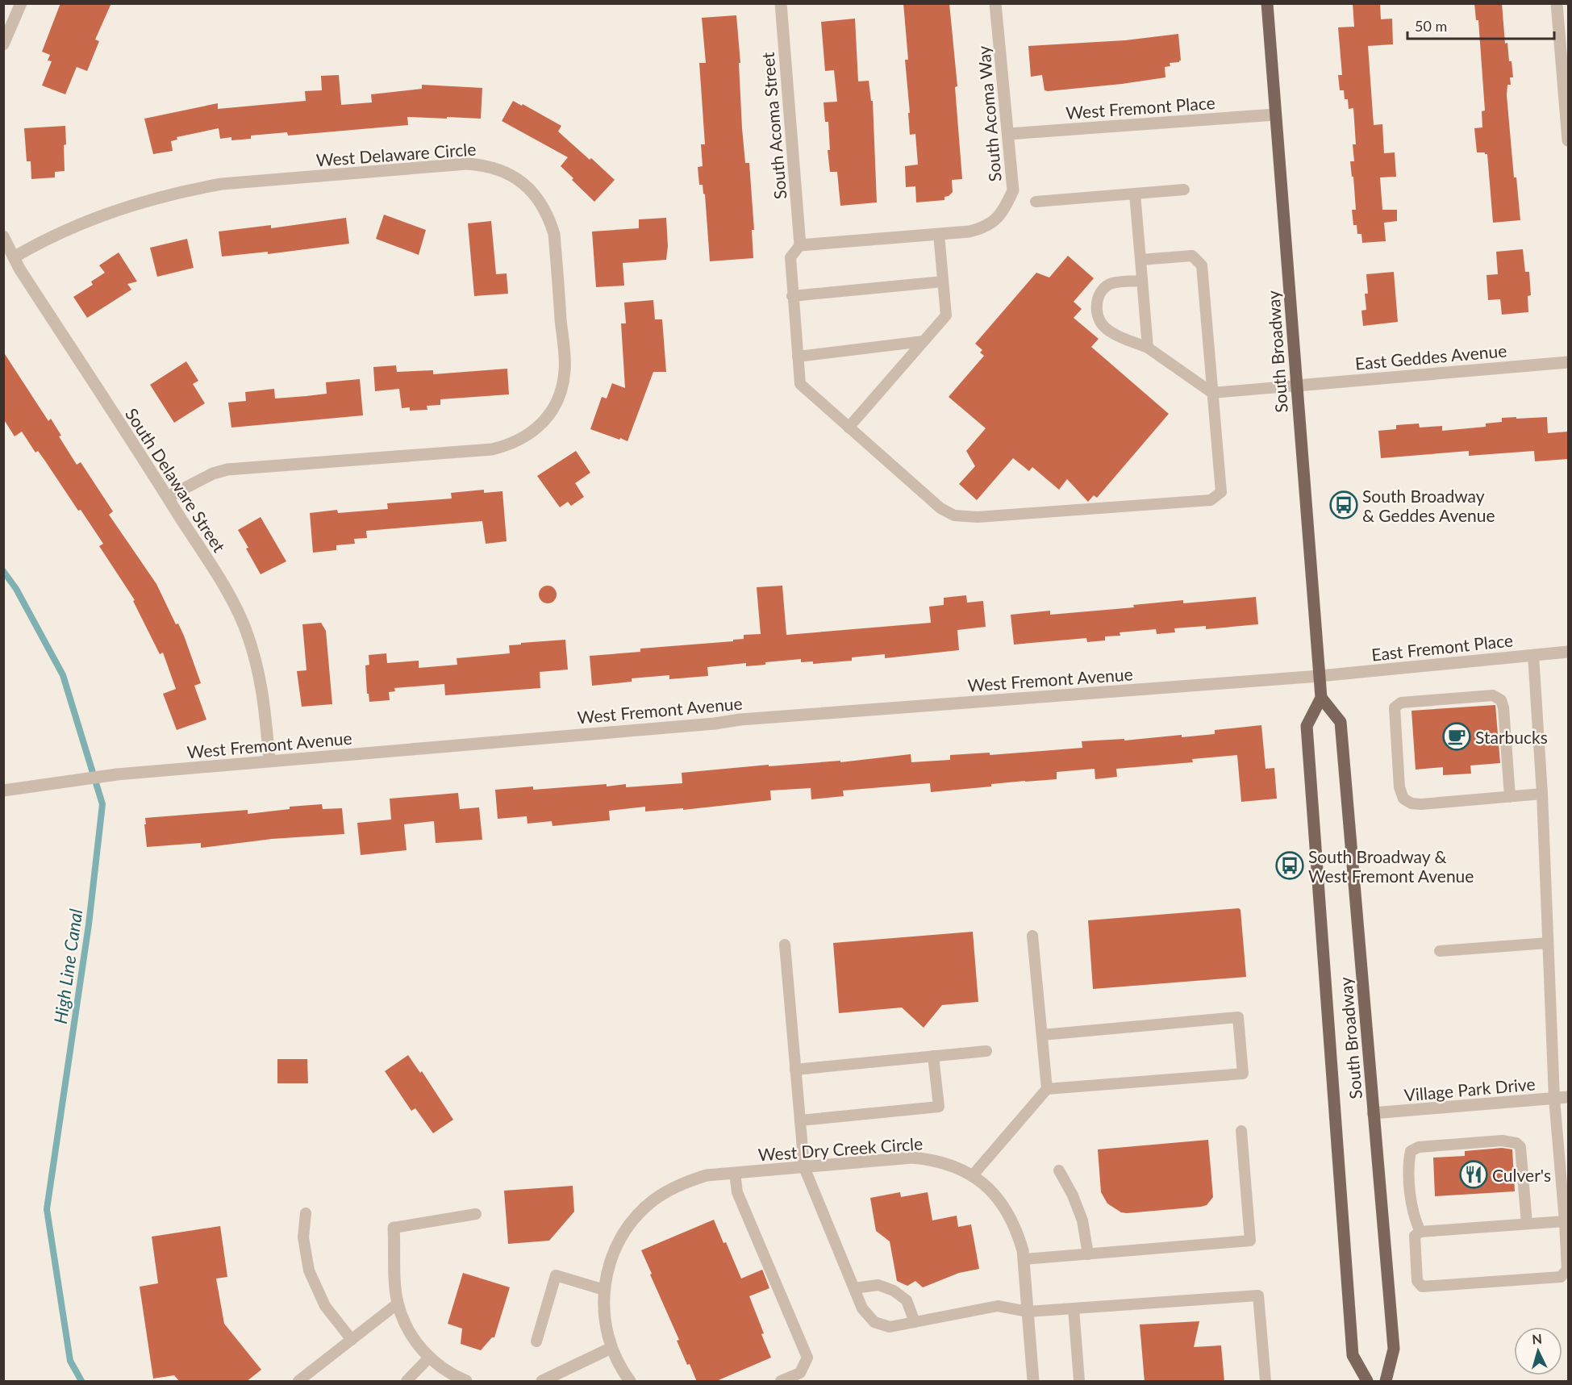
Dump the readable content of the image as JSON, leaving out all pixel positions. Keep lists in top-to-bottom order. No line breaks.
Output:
{"streets":{"main road":["South Broadway"],"street":["West Fremont Place","South Acoma Way","South Acoma Street","West Delaware Circle","East Geddes Avenue","South Delaware Street","East Fremont Place","West Fremont Avenue","Village Park Drive","West Dry Creek Circle"]},"crossings":[["West Fremont Place","South Acoma Way"],["West Fremont Place","South Broadway"],["South Acoma Way","South Acoma Street"],["West Delaware Circle","South Delaware Street"],["South Broadway","East Geddes Avenue"],["South Broadway","East Fremont Place"],["South Broadway","West Fremont Avenue"],["South Broadway","Village Park Drive"],["South Delaware Street","West Fremont Avenue"],["East Fremont Place","West Fremont Avenue"]],"water":["High Line Canal"],"places":{"bus stop":["South Broadway & Geddes Avenue","South Broadway & West Fremont Avenue"],"cafe":["Starbucks"],"restaurant":["Culver's"]},"scale_bar":"50 m","north":"top"}
